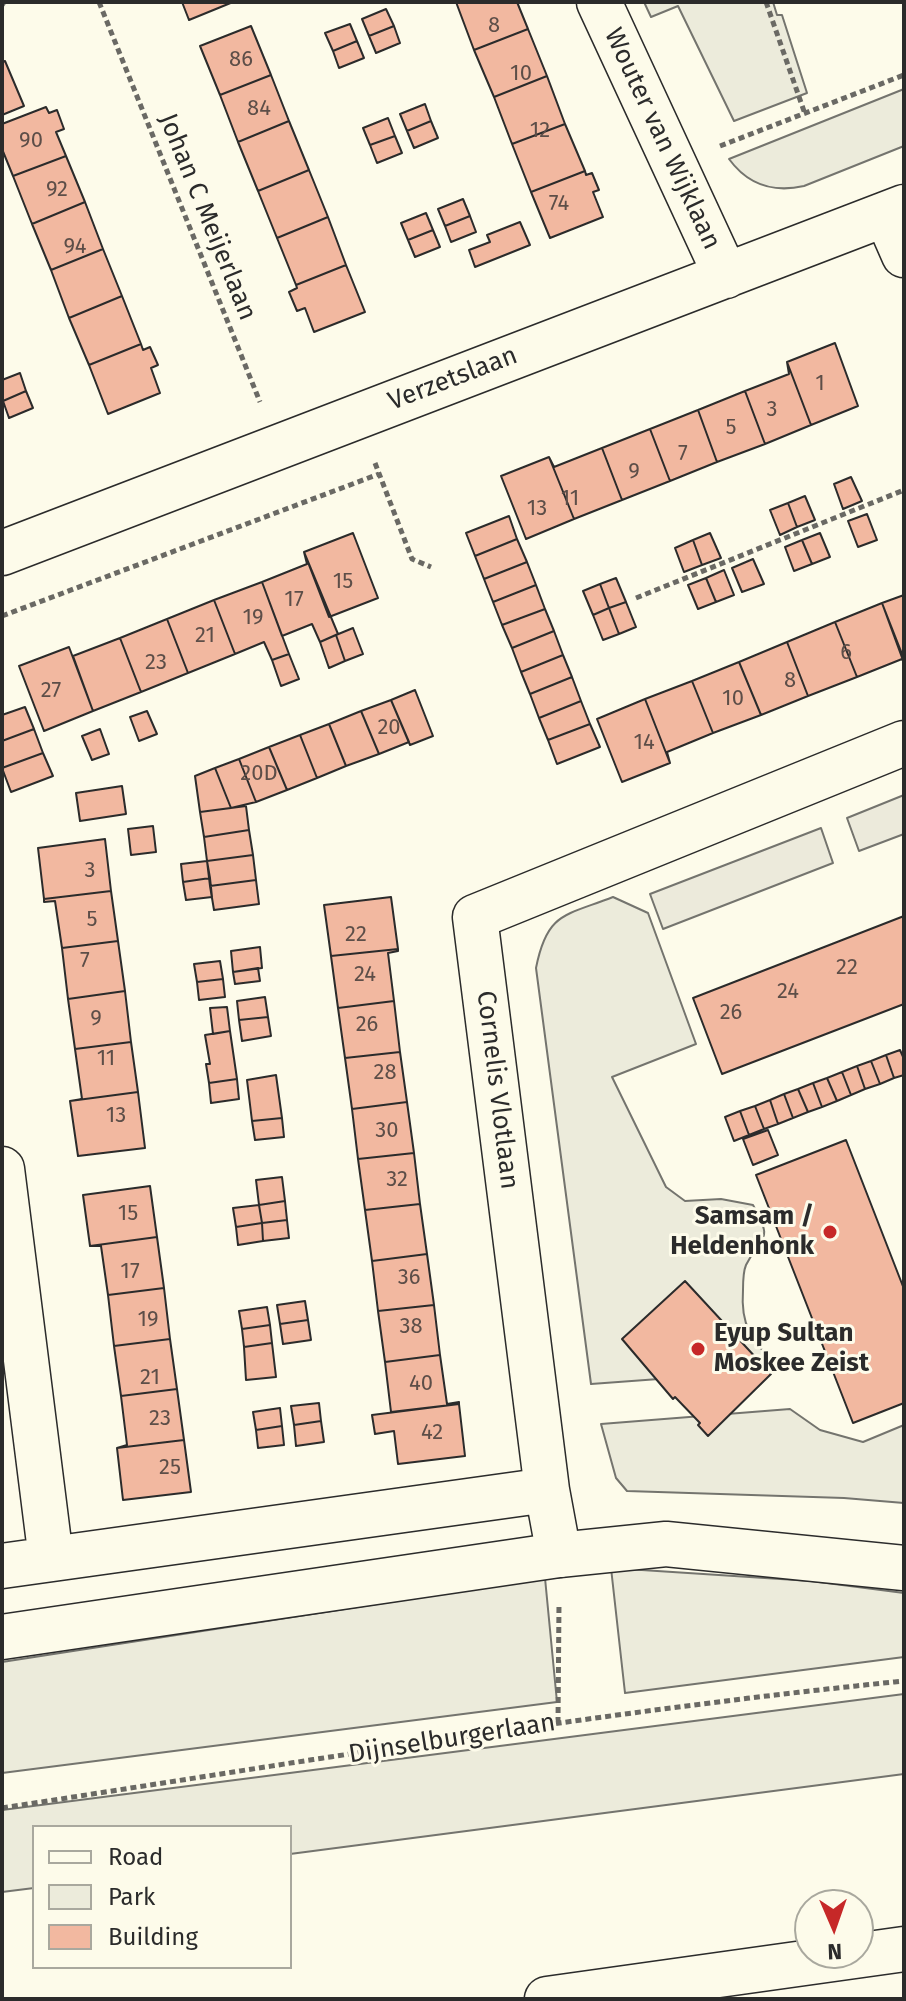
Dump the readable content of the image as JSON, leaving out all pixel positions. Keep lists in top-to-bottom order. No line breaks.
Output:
{"streets":{"main road":["Wouter van Wijklaan","Verzetslaan","Cornelis Vlotlaan"],"path":["Johan C Meijerlaan","Dijnselburgerlaan"]},"crossings":[["Wouter van Wijklaan","Verzetslaan"],["Johan C Meijerlaan","Verzetslaan"]],"places":["Samsam / Heldenhonk","Eyup Sultan Moskee Zeist"],"house_numbers":["8","86","10","84","12","90","92","74","94","1","3","5","7","9","11","13","15","17","19","21","6","23","8","27","10","20","14","20D","3","5","22","7","22","24","24","26","9","26","11","28","13","30","32","15","17","36","19","38","21","40","23","42","25"],"legend":["Road","Park","Building"],"north":"bottom"}
